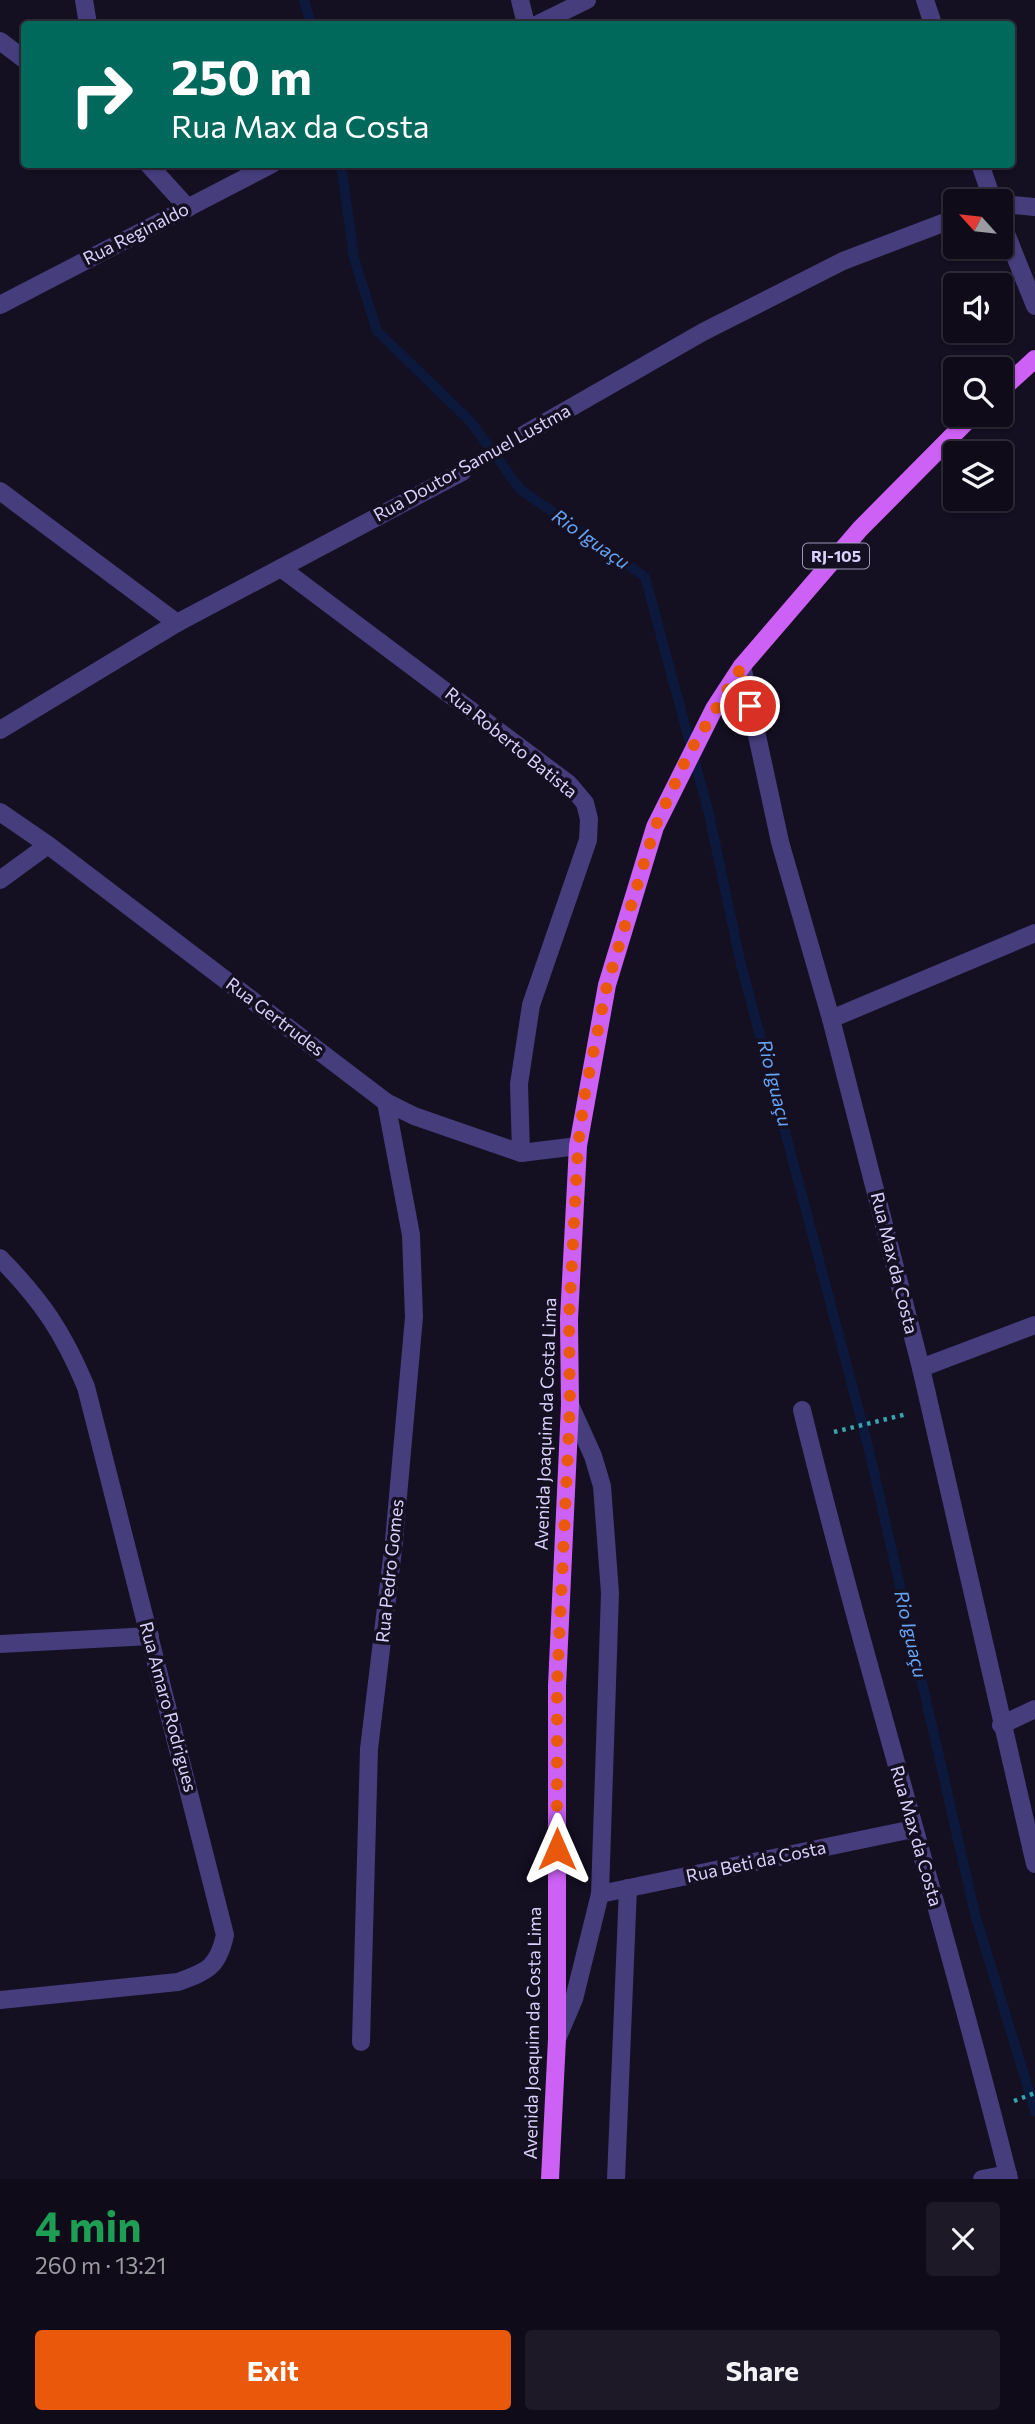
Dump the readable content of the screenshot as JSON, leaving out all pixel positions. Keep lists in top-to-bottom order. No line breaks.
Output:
{"streets":{"main road":["RJ-105","Avenida Joaquim da Costa Lima"],"street":["Rua Reginaldo","Rua Doutor Samuel Lustma","Rua Roberto Batista","Rua Gertrudes","Rua Max da Costa","Rua Pedro Gomes","Rua Amaro Rodrigues","Rua Beti da Costa"]},"crossings":[["Rua Doutor Samuel Lustma","Rua Roberto Batista"],["Rua Roberto Batista","Rua Gertrudes"],["Rua Gertrudes","Avenida Joaquim da Costa Lima"],["Rua Gertrudes","Rua Pedro Gomes"],["Rua Max da Costa","Avenida Joaquim da Costa Lima"],["Rua Max da Costa","Rua Beti da Costa"]],"water":["Rio Iguaçu"],"north":"top left","page":{"turn":["250 m","Rua Max da Costa"],"heading":["4 min","260 m · 13:21"],"buttons":["Exit","Share"]}}
